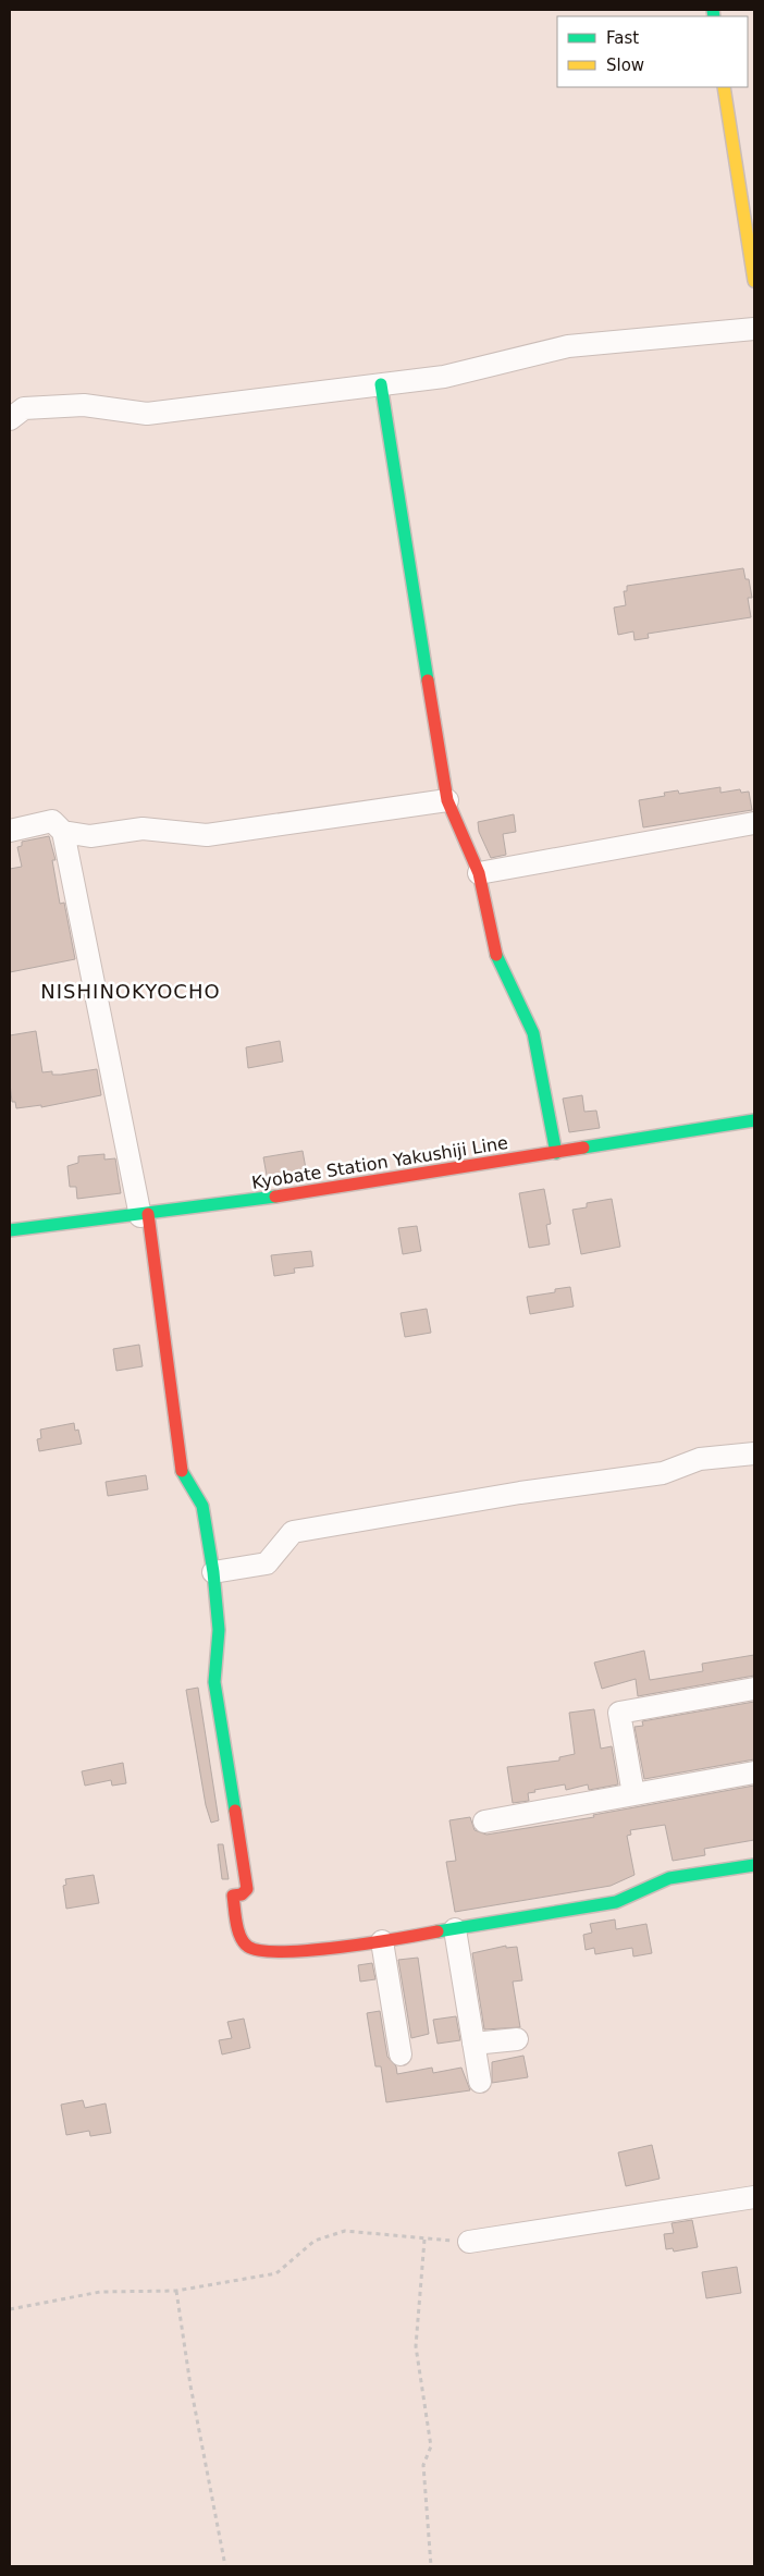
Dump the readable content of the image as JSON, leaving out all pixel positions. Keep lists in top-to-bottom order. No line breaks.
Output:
{"streets":{"street":["Kyobate Station Yakushiji Line"]},"districts":["NISHINOKYOCHO"],"legend":["Fast","Slow"]}
